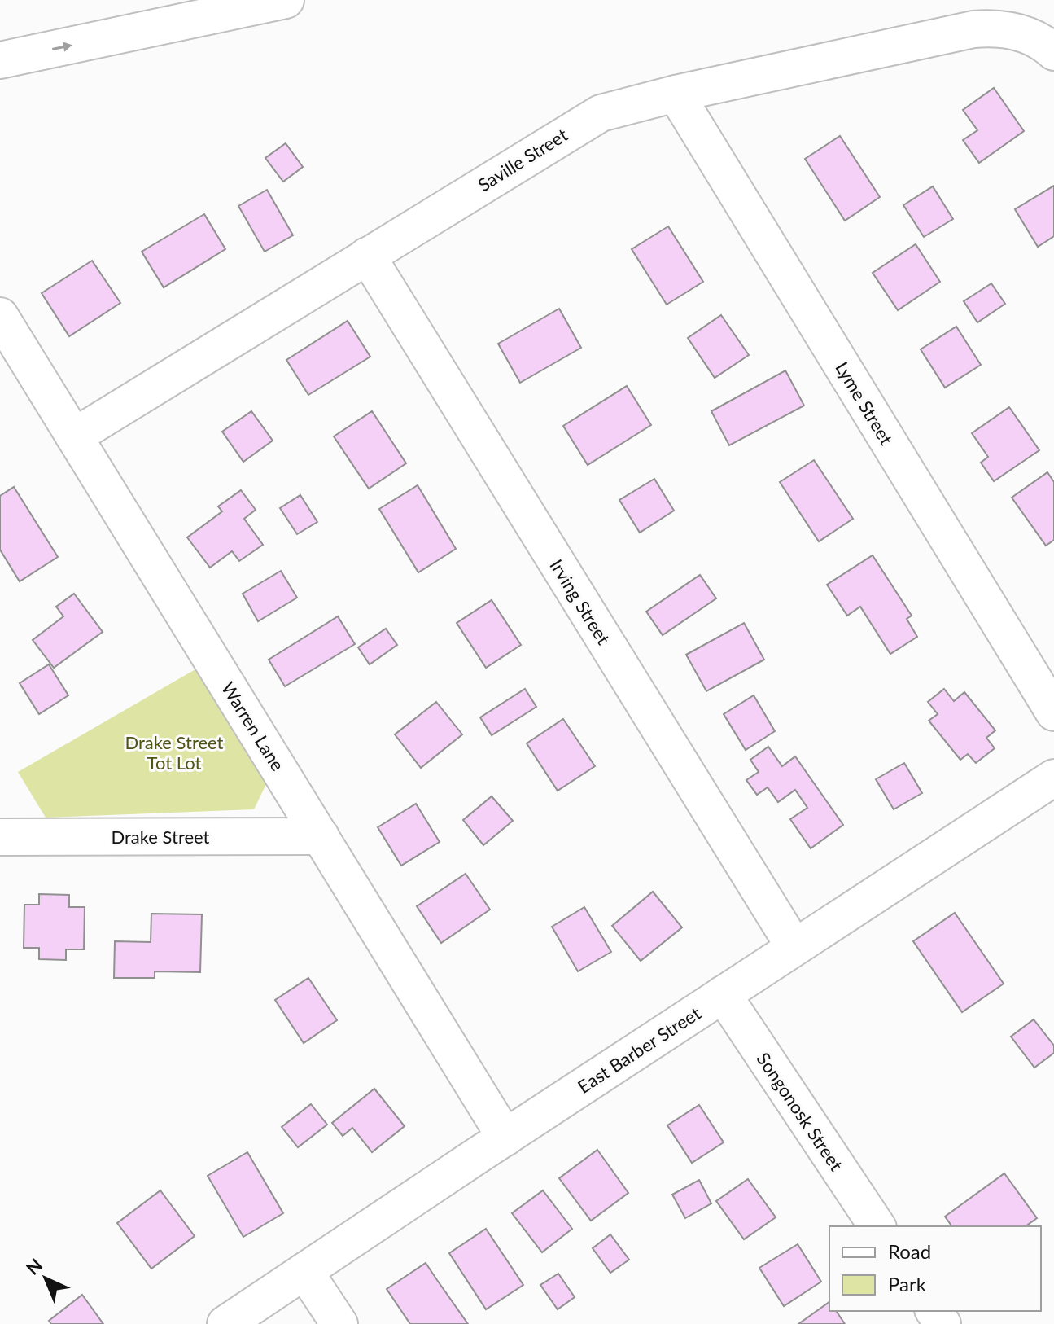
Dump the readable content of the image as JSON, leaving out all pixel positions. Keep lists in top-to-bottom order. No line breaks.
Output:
{"streets":{"main road":["Saville Street","Lyme Street","Irving Street","Warren Lane","Drake Street","East Barber Street","Songonosk Street"]},"crossings":[["Saville Street","Lyme Street"],["Saville Street","Irving Street"],["Saville Street","Warren Lane"],["Irving Street","East Barber Street"],["Warren Lane","Drake Street"],["Warren Lane","East Barber Street"],["East Barber Street","Songonosk Street"]],"parks":["Drake Street Tot Lot"],"legend":["Road","Park"],"north":"top left"}
